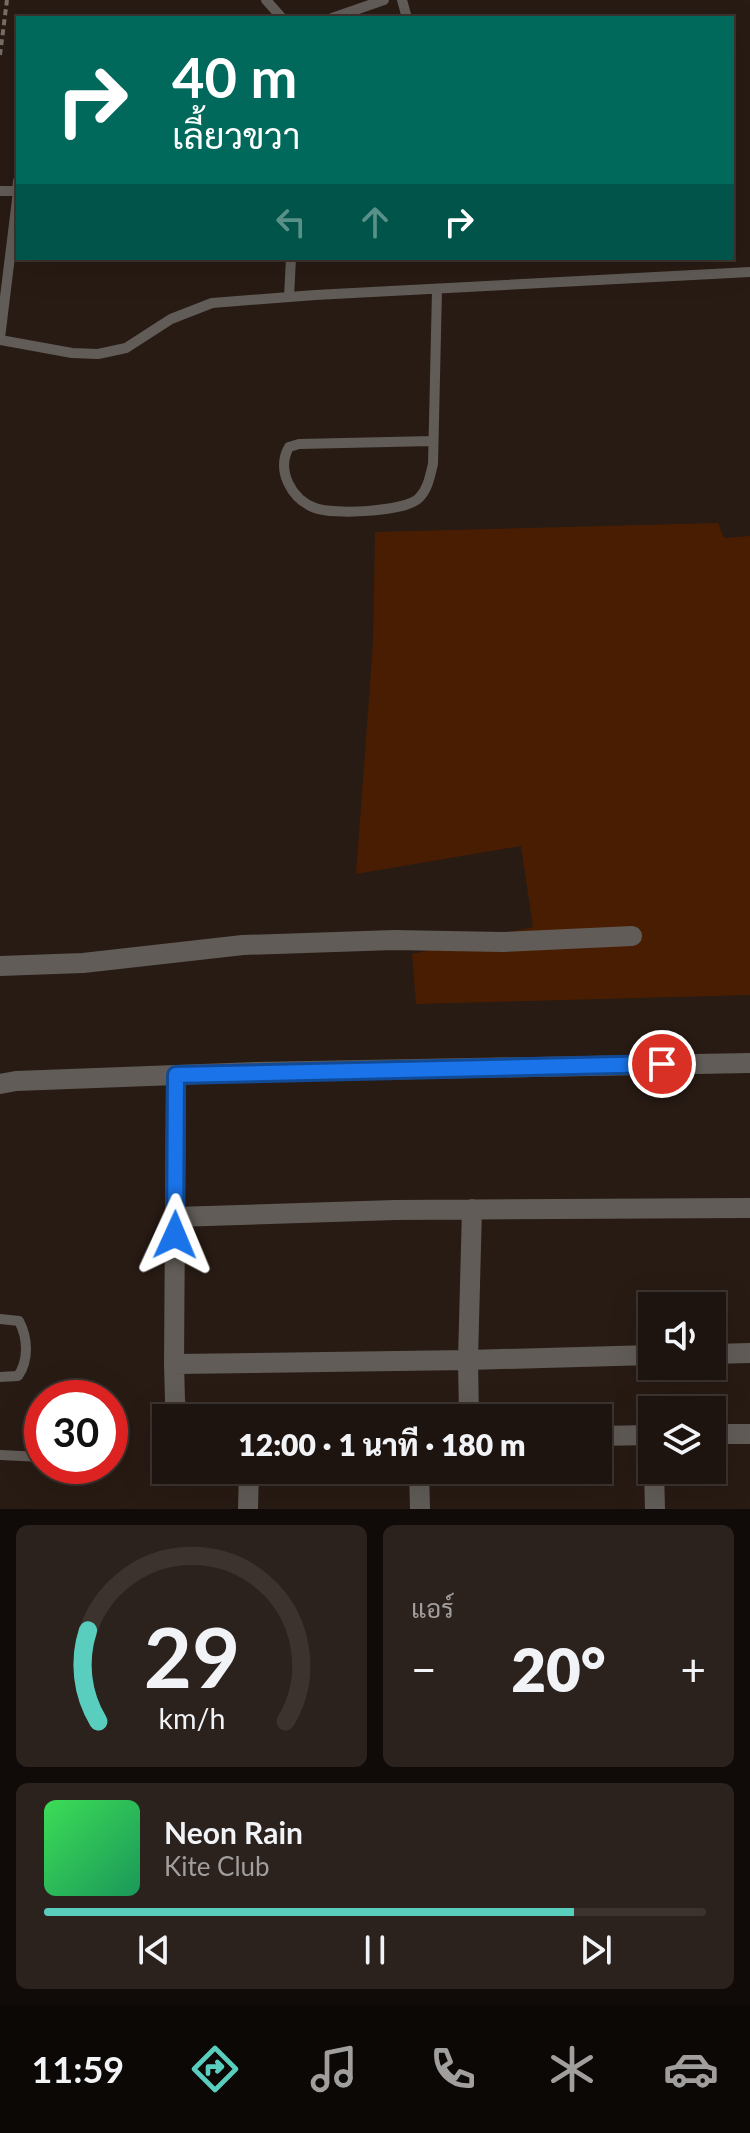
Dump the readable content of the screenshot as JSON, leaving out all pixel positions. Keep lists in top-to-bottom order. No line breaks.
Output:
{"page":{"turn":["40 m","เลี้ยวขวา"],"limit":"30","trip":"12:00 · 1 นาที · 180 m","tile":"แอร์","heat":["−","20°","+"],"song":["Neon Rain","Kite Club"],"tabs":"11:59","gauge":["29","km/h"]}}
